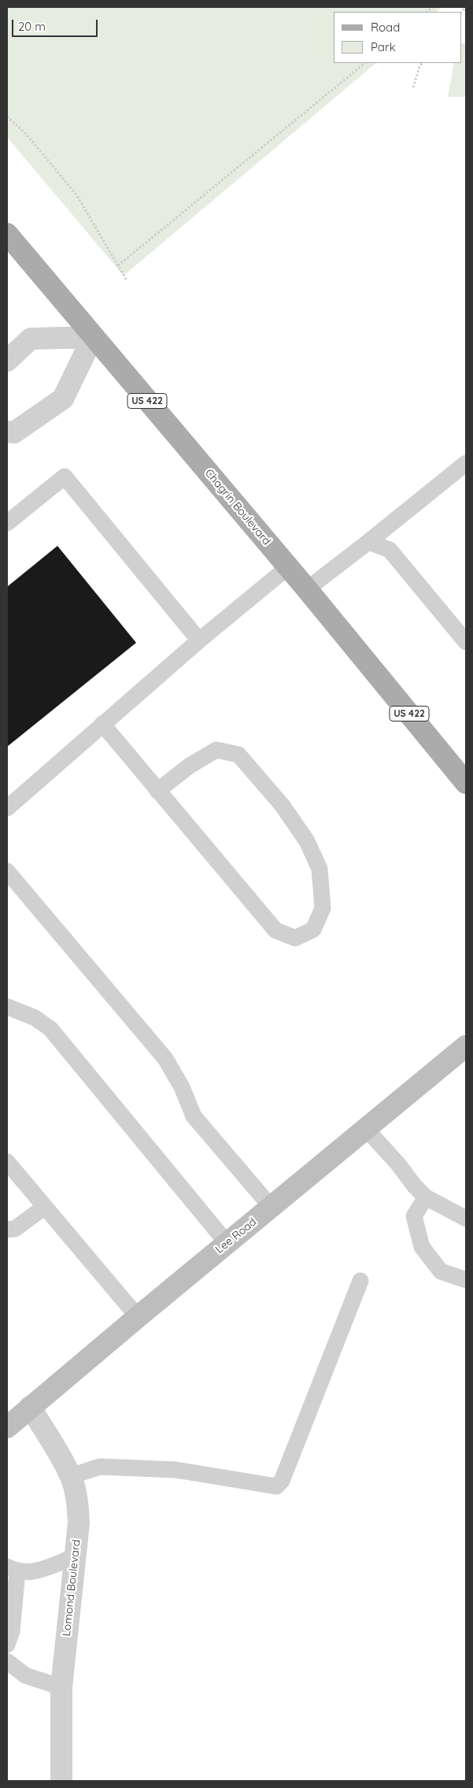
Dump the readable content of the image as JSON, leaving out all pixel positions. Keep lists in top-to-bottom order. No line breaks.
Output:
{"streets":{"main road":["US 422","Chagrin Boulevard","Lee Road"],"street":["Lomond Boulevard"]},"crossings":[["Lee Road","Lomond Boulevard"]],"legend":["Road","Park"],"scale_bar":"20 m"}
